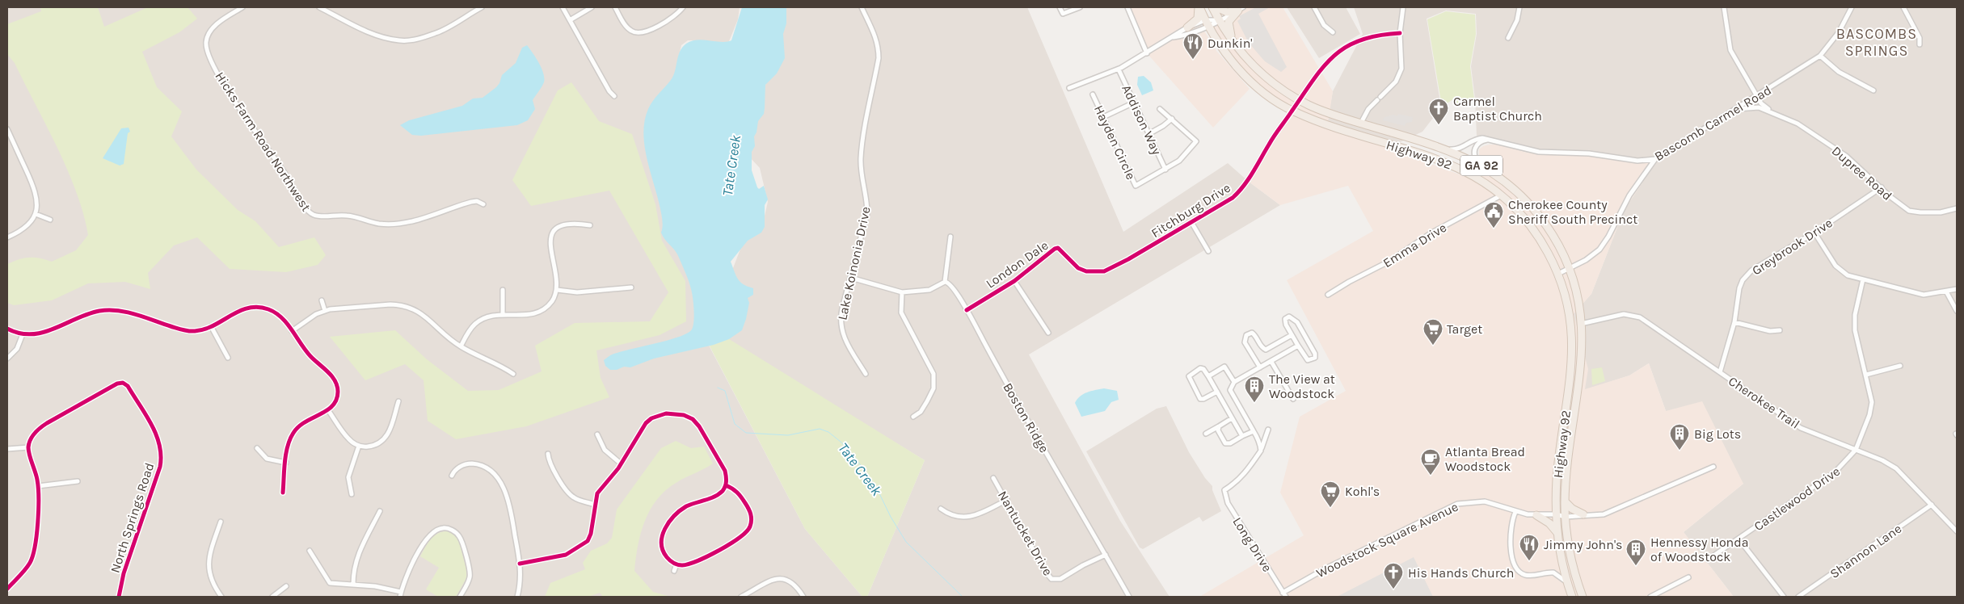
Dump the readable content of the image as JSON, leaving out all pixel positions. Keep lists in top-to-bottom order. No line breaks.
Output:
{"streets":{"main road":["Highway 92","GA 92"],"street":["Addison Way","Bascomb Carmel Road","Hicks Farm Road Northwest","Hayden Circle","Dupree Road","Fitchburg Drive","Emma Drive","Greybrook Drive","Lake Koinonia Drive","London Dale","Cherokee Trail","Boston Ridge","Castlewood Drive","North Springs Road","Nantucket Drive","Woodstock Square Avenue","Long Drive","Shannon Lane"]},"crossings":[["Addison Way","Hayden Circle"],["Bascomb Carmel Road","Highway 92"],["Bascomb Carmel Road","Dupree Road"],["Highway 92","Fitchburg Drive"],["Highway 92","Emma Drive"],["Highway 92","Cherokee Trail"],["Highway 92","Woodstock Square Avenue"],["Dupree Road","Greybrook Drive"],["Fitchburg Drive","London Dale"],["Greybrook Drive","Cherokee Trail"],["London Dale","Boston Ridge"],["Cherokee Trail","Castlewood Drive"],["Cherokee Trail","Shannon Lane"],["Boston Ridge","Nantucket Drive"],["Woodstock Square Avenue","Long Drive"]],"districts":["BASCOMBS SPRINGS"],"water":["Tate Creek"],"places":{"restaurant":["Dunkin'","Jimmy John's"],"church":["Carmel Baptist Church","His Hands Church"],"public building":["Cherokee County Sheriff South Precinct"],"supermarket":["Target","Kohl's"],"building":["The View at Woodstock","Big Lots","Hennessy Honda of Woodstock"],"cafe":["Atlanta Bread Woodstock"]}}
